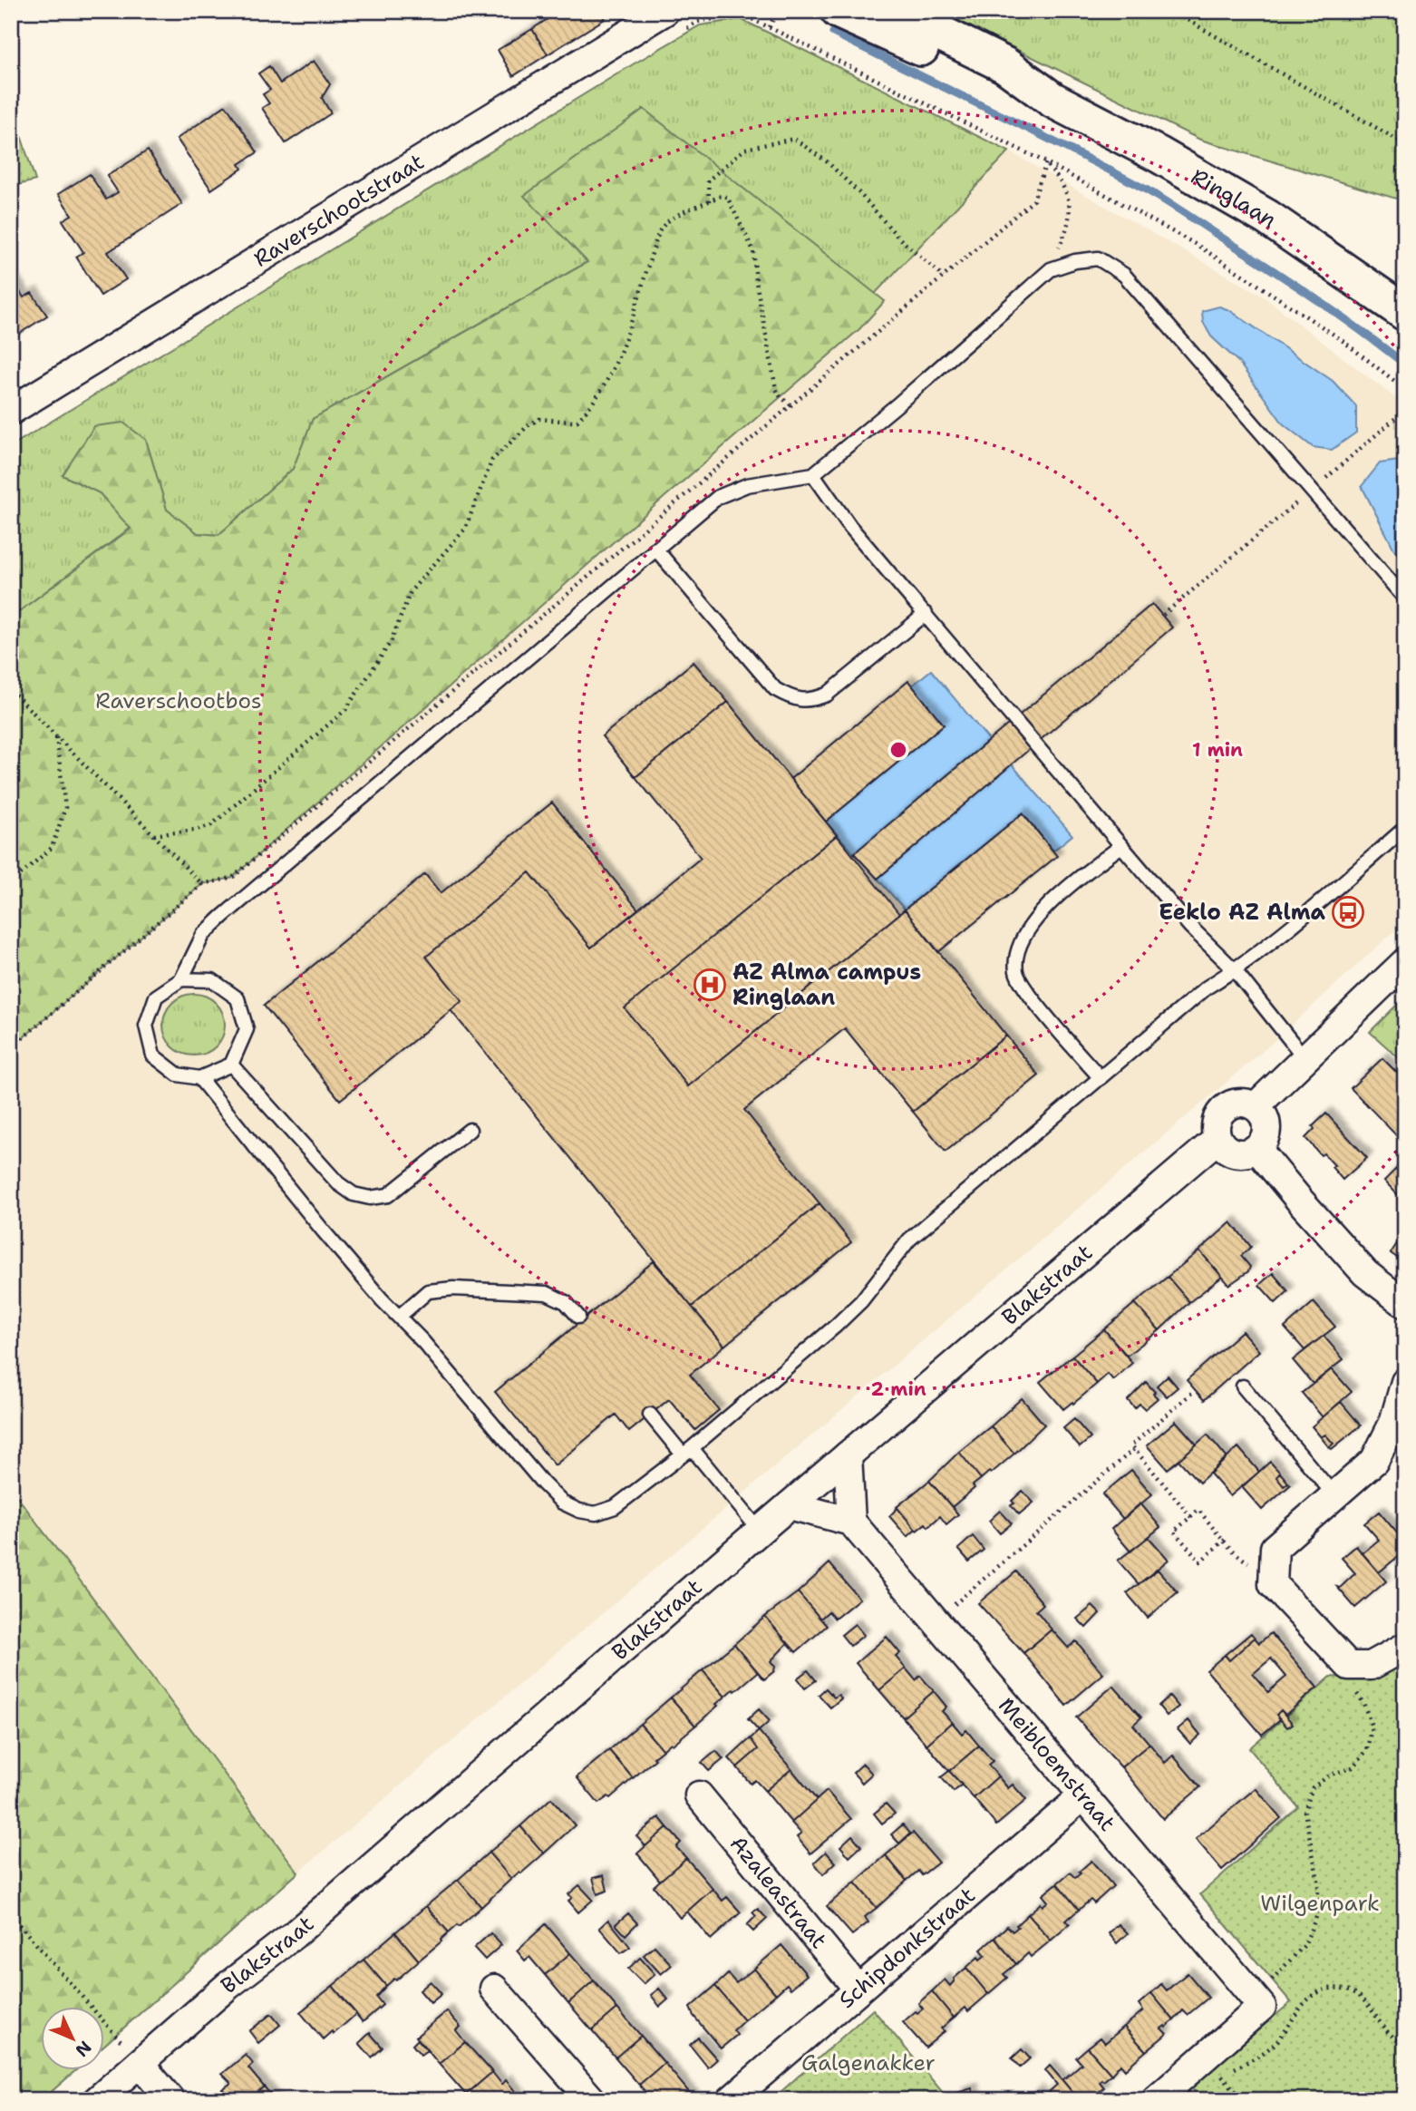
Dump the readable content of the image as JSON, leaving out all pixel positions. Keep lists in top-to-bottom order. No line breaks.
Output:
{"streets":{"main road":["Ringlaan"],"street":["Raverschootstraat","Blakstraat","Meibloemstraat","Azaleastraat","Schipdonkstraat"]},"crossings":[["Meibloemstraat","Schipdonkstraat"],["Azaleastraat","Schipdonkstraat"]],"parks":["Raverschootbos","Wilgenpark","Galgenakker"],"places":{"bus stop":["Eeklo AZ Alma"],"hospital":["AZ Alma campus Ringlaan"]},"north":"bottom right","rings":["1 min","2 min"]}
